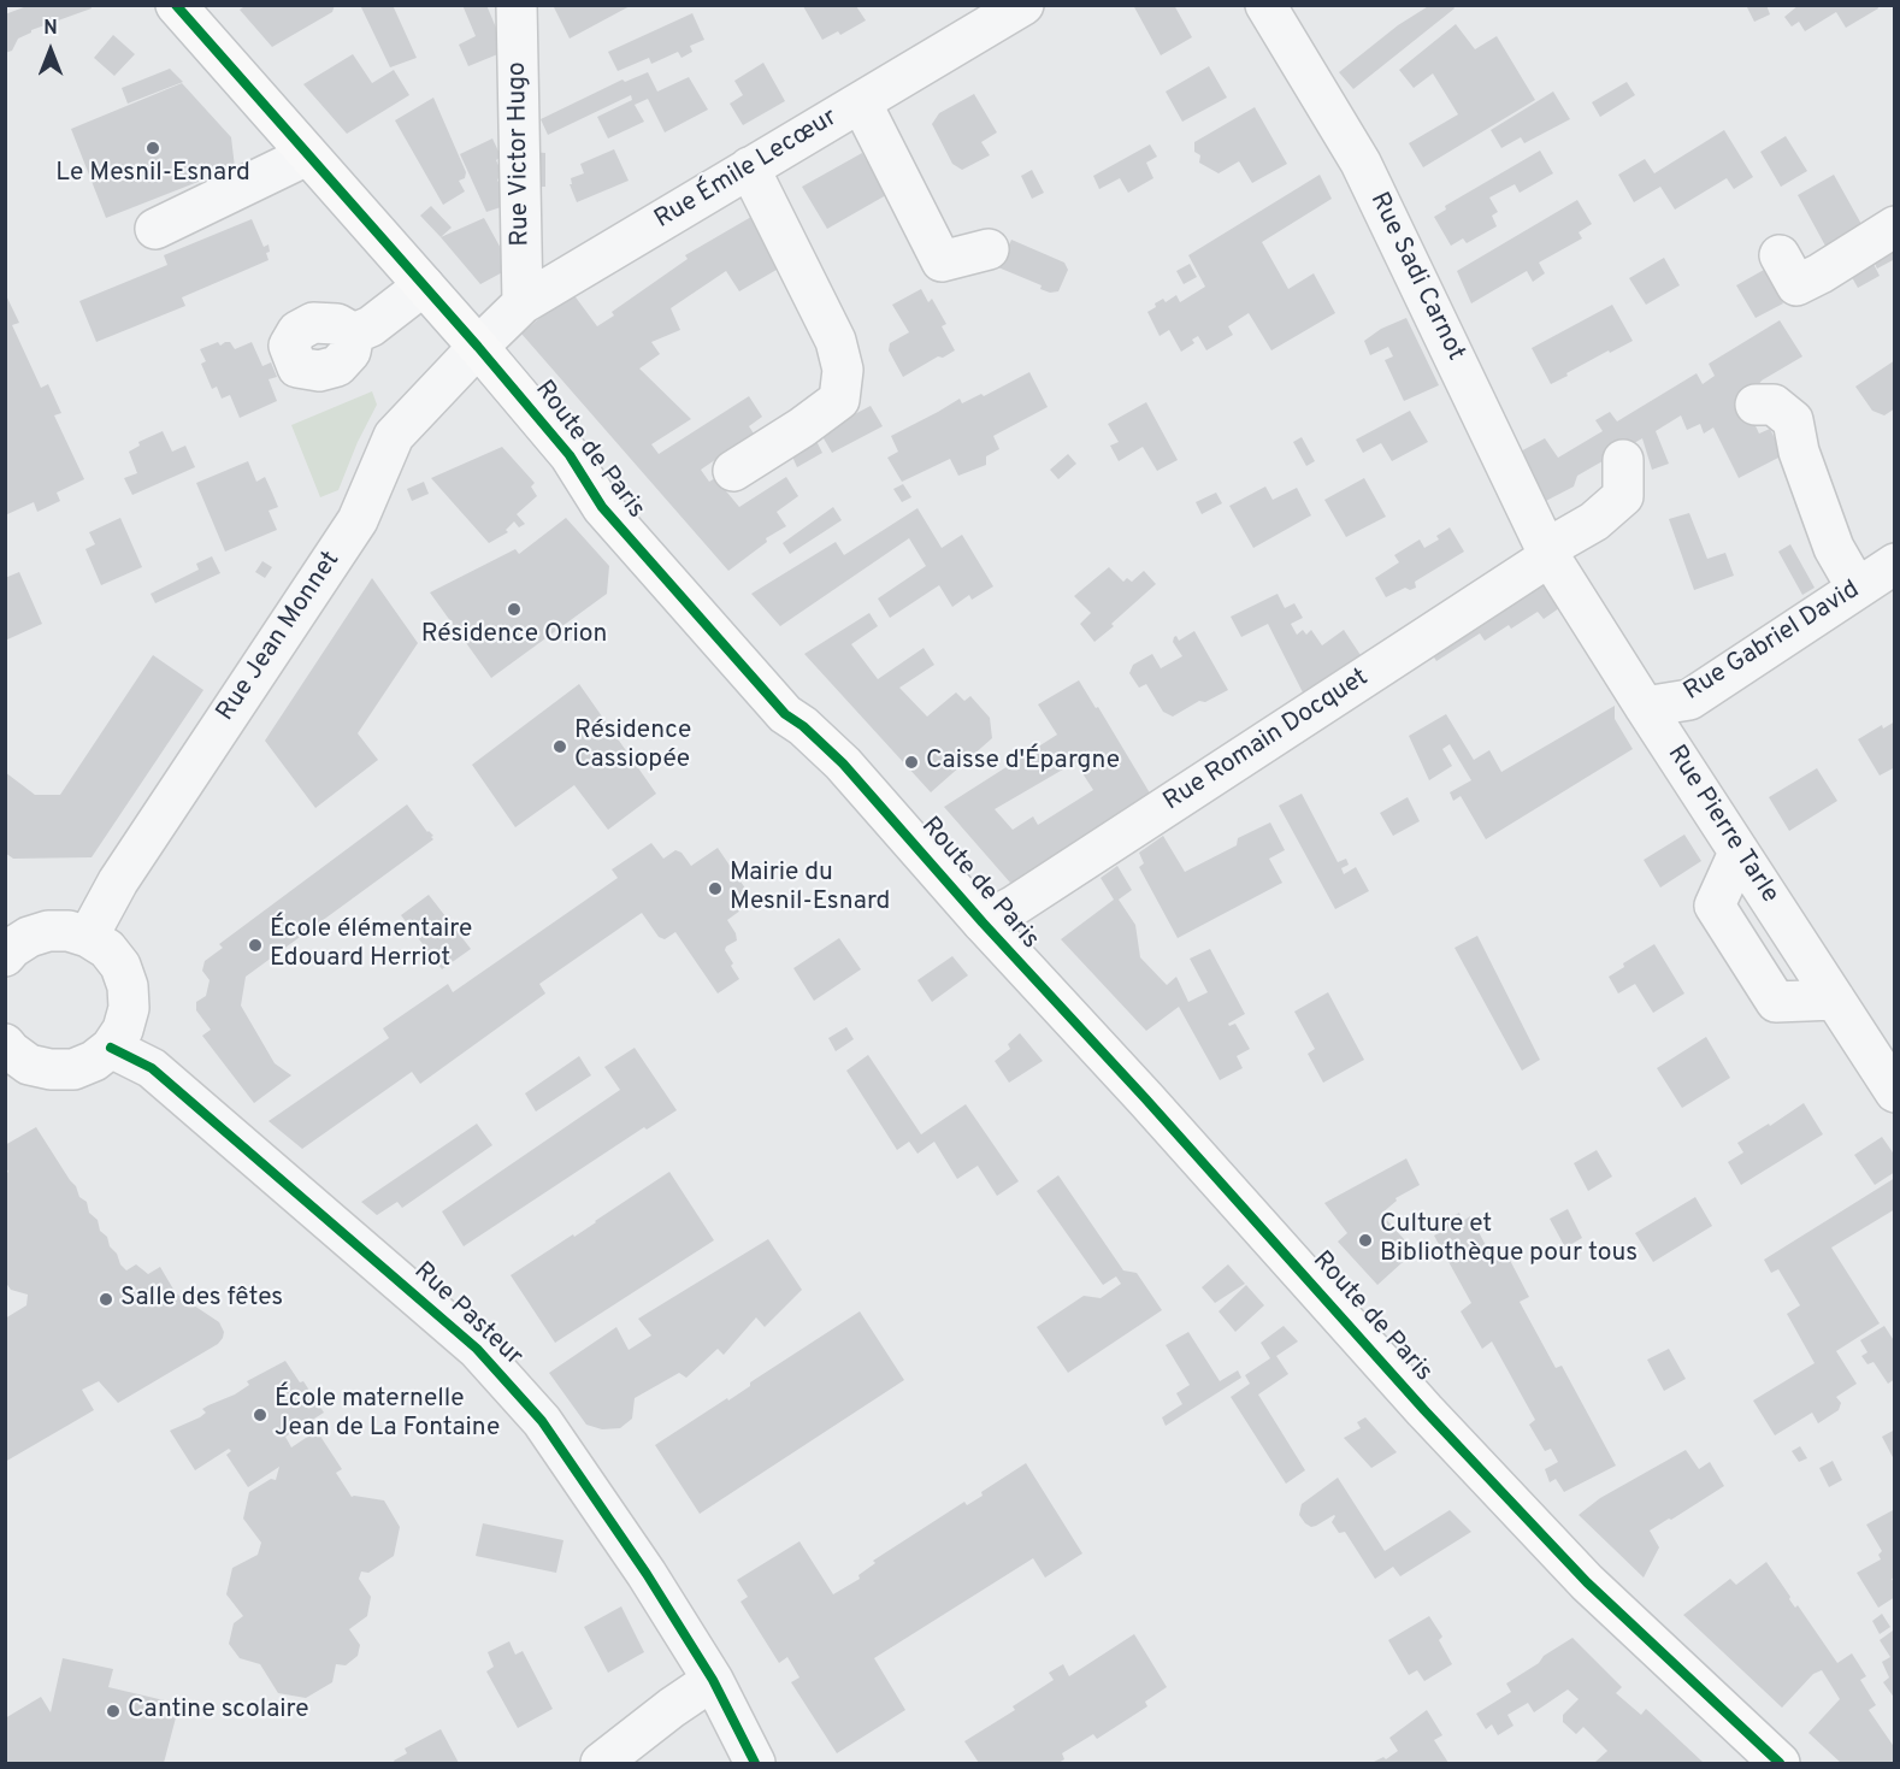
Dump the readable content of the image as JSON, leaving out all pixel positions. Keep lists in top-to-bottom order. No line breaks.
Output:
{"streets":{"main road":["Route de Paris"],"street":["Rue Victor Hugo","Rue Émile Lecœur","Rue Sadi Carnot","Rue Jean Monnet","Rue Gabriel David","Rue Romain Docquet","Rue Pierre Tarle","Rue Pasteur"]},"crossings":[["Rue Victor Hugo","Rue Émile Lecœur"],["Rue Émile Lecœur","Route de Paris"],["Rue Émile Lecœur","Rue Jean Monnet"],["Rue Sadi Carnot","Rue Romain Docquet"],["Rue Sadi Carnot","Rue Pierre Tarle"],["Route de Paris","Rue Jean Monnet"],["Route de Paris","Rue Romain Docquet"],["Rue Gabriel David","Rue Pierre Tarle"],["Rue Romain Docquet","Rue Pierre Tarle"]],"places":["Le Mesnil-Esnard","Résidence Orion","Résidence Cassiopée","Caisse d'Épargne","Mairie du Mesnil-Esnard","École élémentaire Edouard Herriot","Culture et Bibliothèque pour tous","Salle des fêtes","École maternelle Jean de La Fontaine","Cantine scolaire"],"north":"top"}
